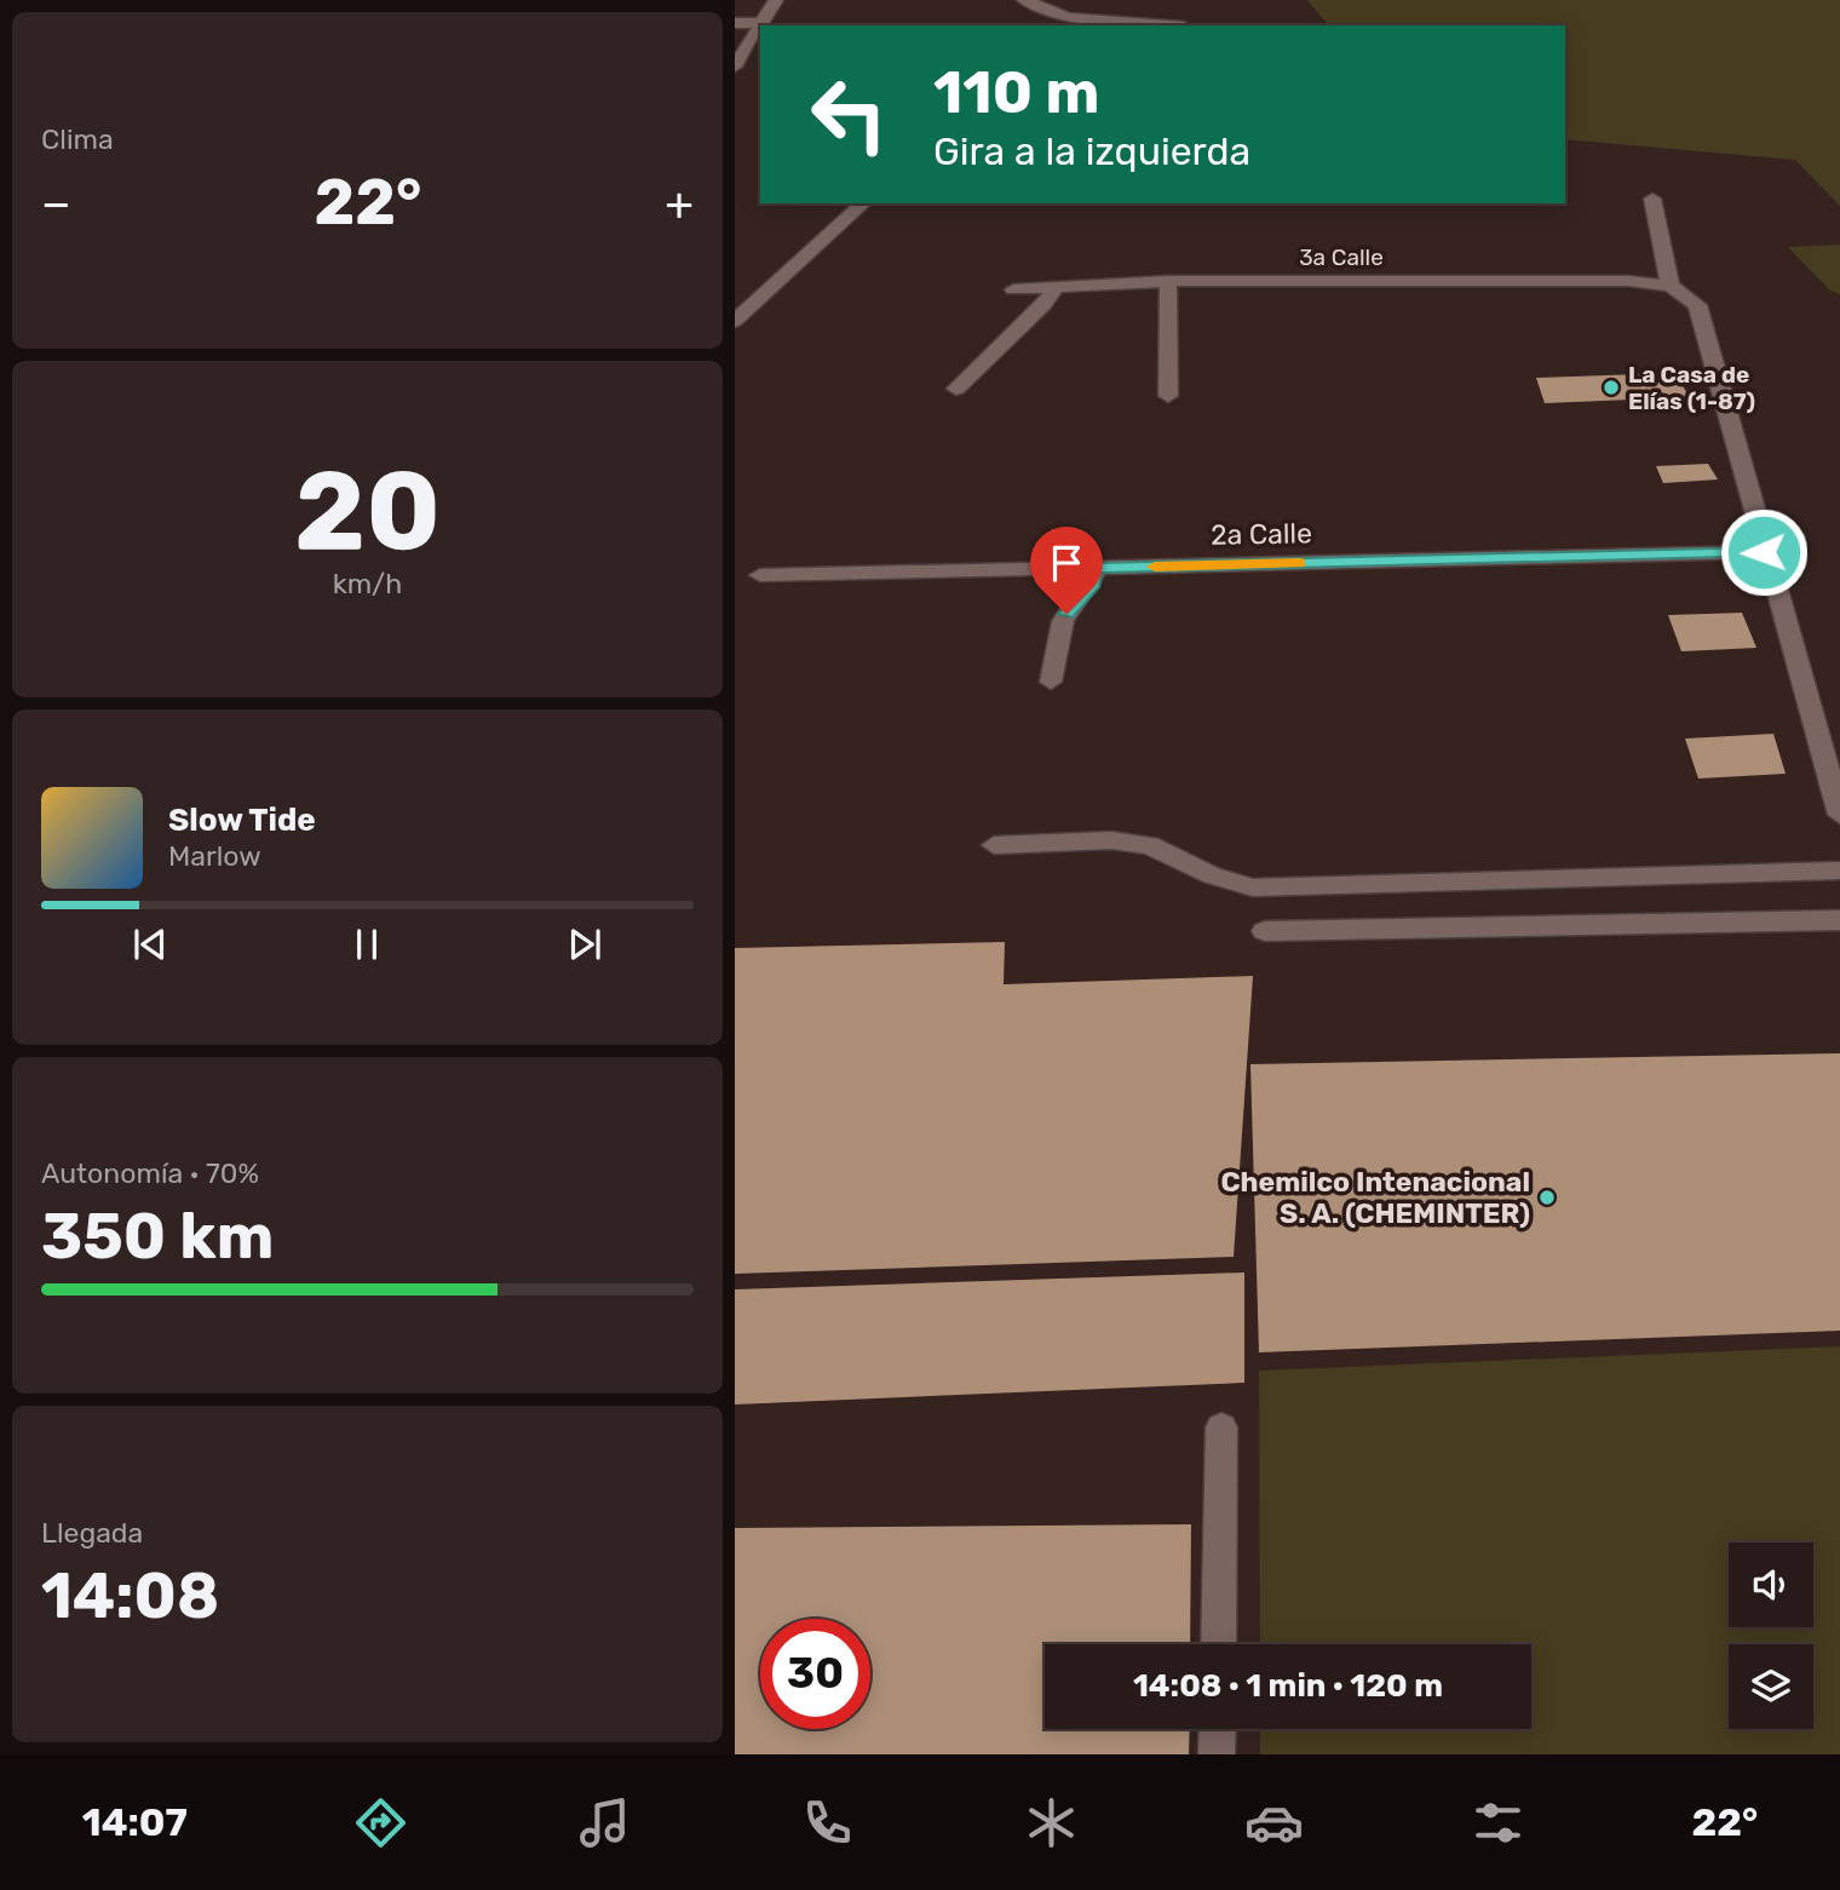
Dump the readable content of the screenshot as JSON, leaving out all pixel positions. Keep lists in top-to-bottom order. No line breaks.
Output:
{"streets":{"street":["3a Calle","2a Calle"]},"places":["La Casa de Elías (1-87)","Chemilco Intenacional S. A. (CHEMINTER)"],"page":{"tile":["Clima",["20","km/h"],["Autonomía · 70%","350 km"],["Llegada","14:08"]],"turn":["110 m","Gira a la izquierda"],"heat":["−","22°","+"],"song":["Slow Tide","Marlow"],"limit":"30","trip":"14:08 · 1 min · 120 m","tabs":["14:07","22°"]}}
